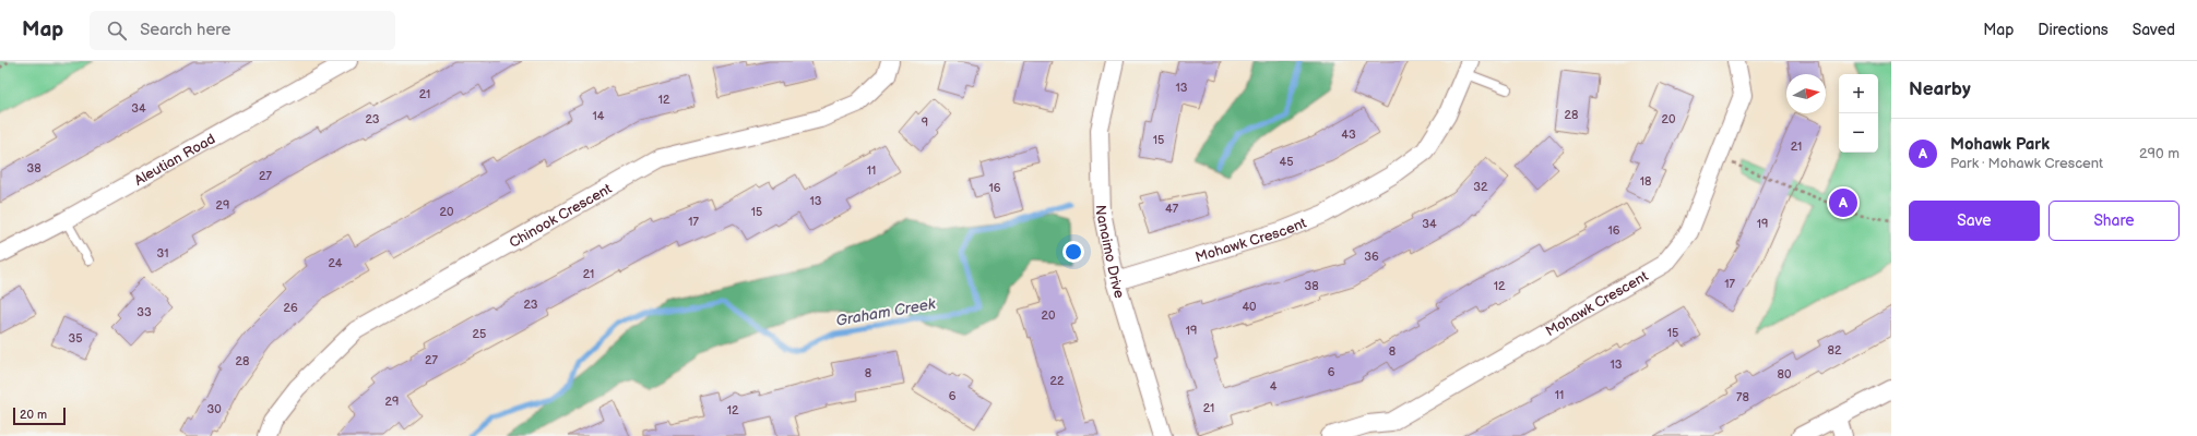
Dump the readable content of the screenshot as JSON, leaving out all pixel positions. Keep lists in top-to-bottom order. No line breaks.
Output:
{"streets":{"street":["Aleutian Road","Chinook Crescent","Mohawk Crescent","Nanaimo Drive"]},"crossings":[["Mohawk Crescent","Nanaimo Drive"]],"water":["Graham Creek"],"house_numbers":["13","21","12","34","28","14","23","20","9","43","15","21","45","38","11","27","18","32","16","13","29","47","20","15","17","34","19","16","31","36","24","21","17","38","12","23","40","26","33","20","19","15","25","35","82","8","27","28","13","6","8","80","22","4","11","6","78","29","21","30","12"],"scale_bar":"20 m","north":"right","page":{"header":"Map","search":"Search here","nav":["Map","Directions","Saved"],"heading":"Nearby","map_buttons":["+","−"],"list":[{"mark":"A","name":"Mohawk Park","note":"Park · Mohawk Crescent","value":"290 m"}],"pins":"A","buttons":["Save","Share"],"scale":"20 m"}}
